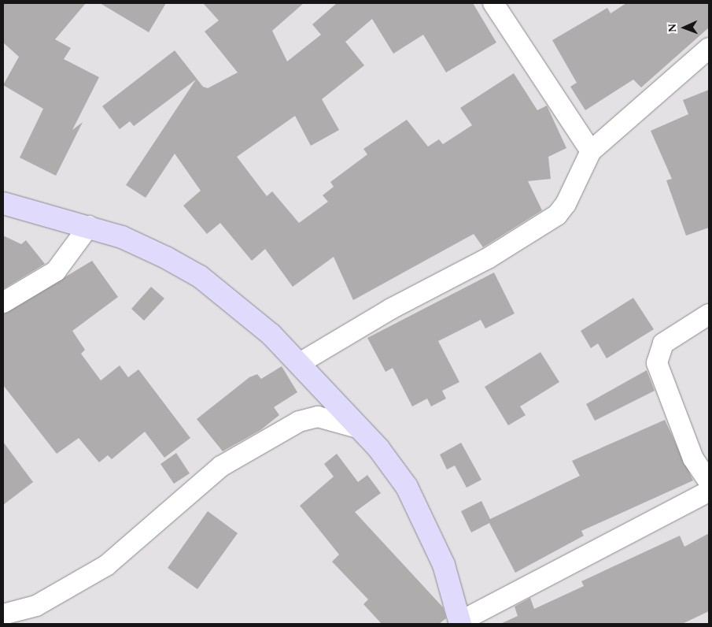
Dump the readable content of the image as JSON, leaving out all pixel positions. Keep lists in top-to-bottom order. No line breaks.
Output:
{"north":"left"}
